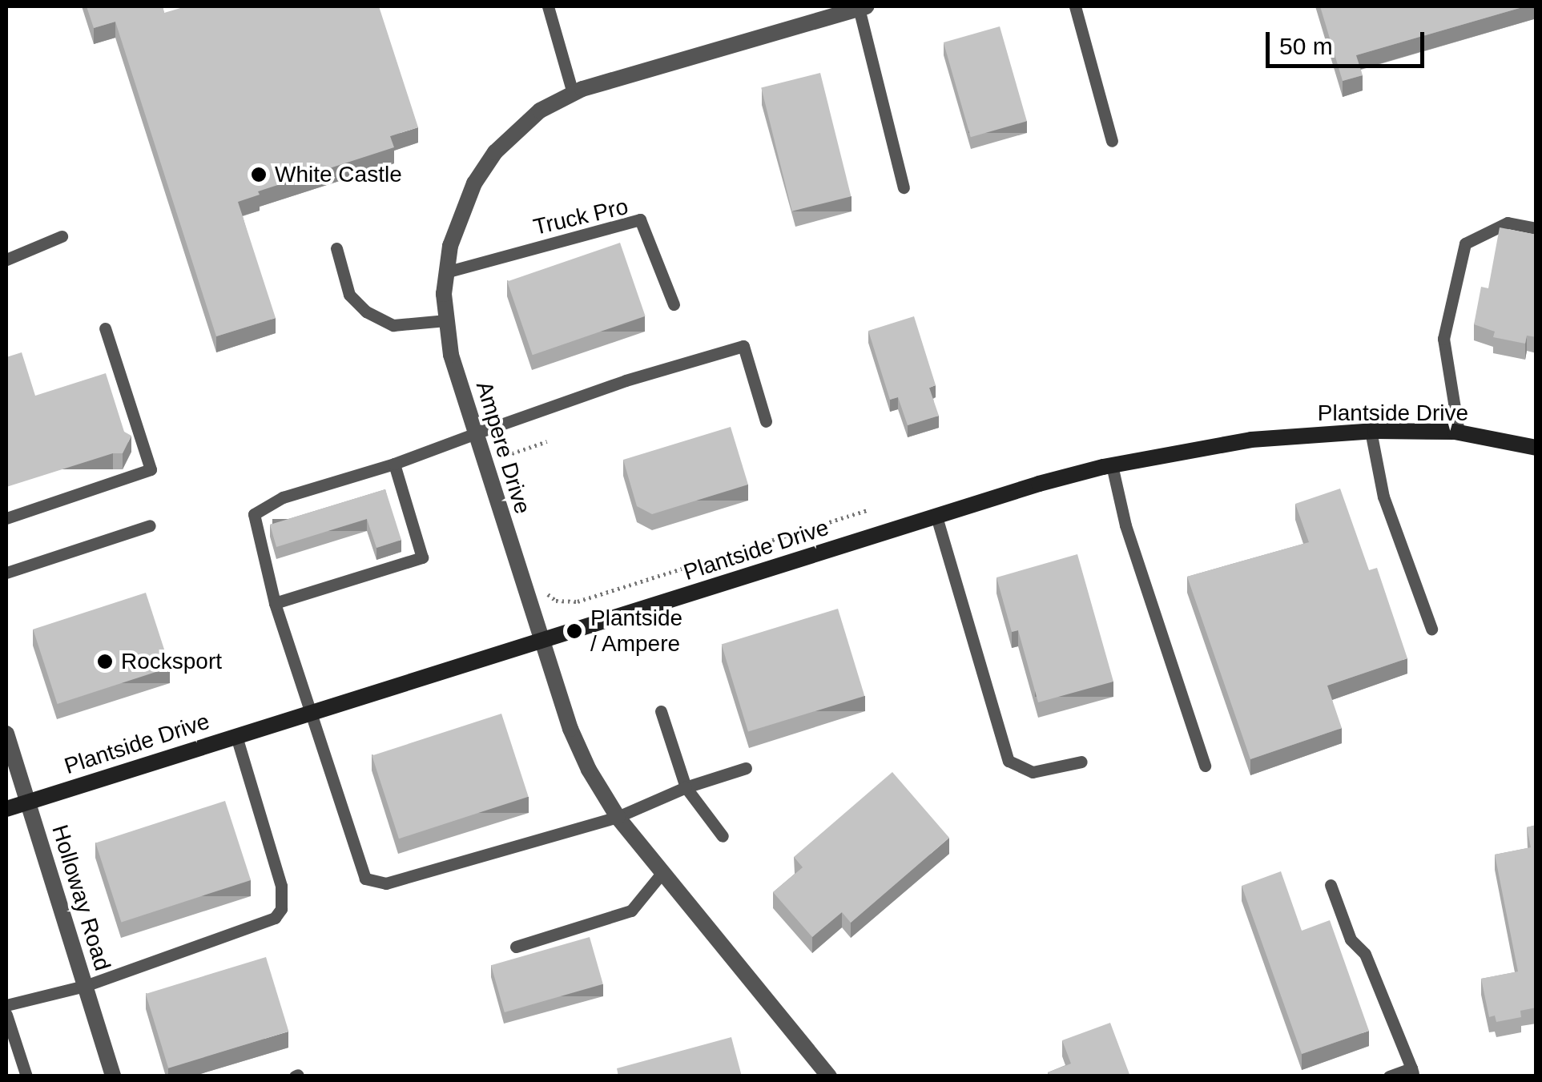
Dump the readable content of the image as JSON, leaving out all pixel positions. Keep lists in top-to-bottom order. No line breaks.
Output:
{"streets":{"street":["Plantside Drive","Ampere Drive","Holloway Road"],"lane":["Truck Pro"]},"crossings":[["Truck Pro","Ampere Drive"],["Plantside Drive","Ampere Drive"],["Plantside Drive","Holloway Road"]],"places":["White Castle","Plantside / Ampere","Rocksport"],"scale_bar":"50 m"}
